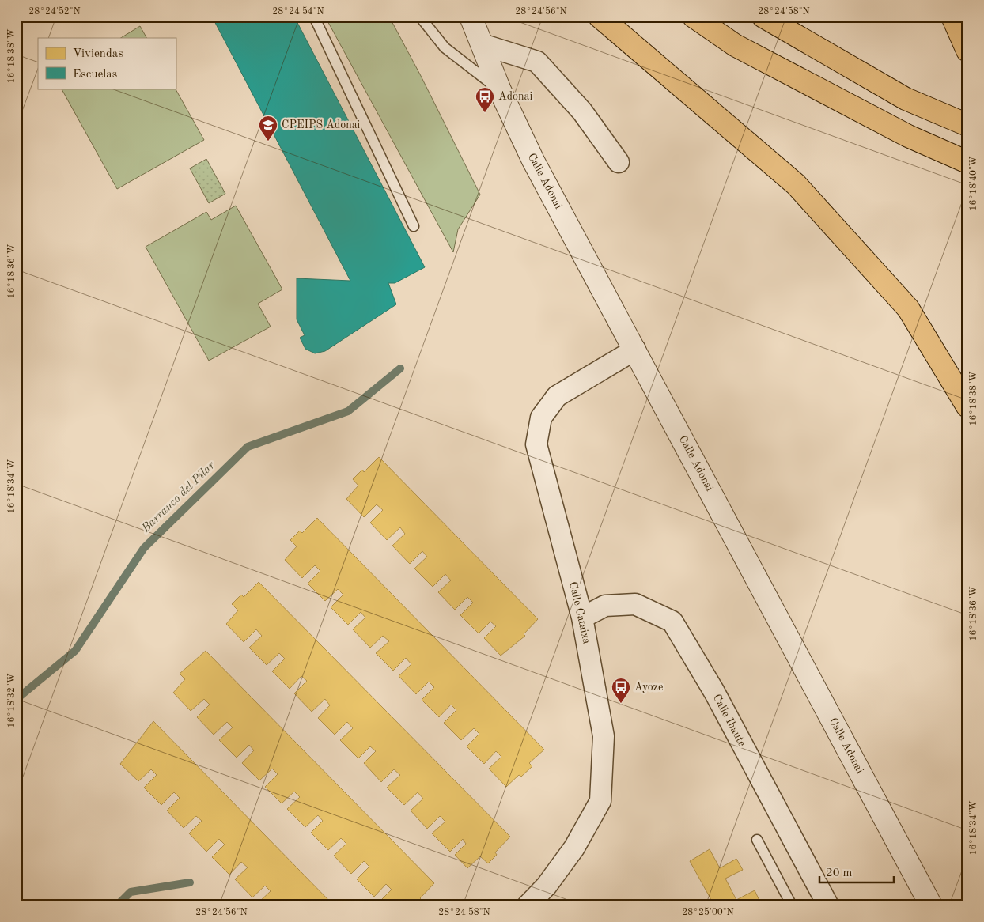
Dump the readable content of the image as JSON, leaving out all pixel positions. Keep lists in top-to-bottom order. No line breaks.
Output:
{"streets":{"street":["Calle Adonai","Calle Cataixa","Calle Ibaute"]},"crossings":[["Calle Adonai","Calle Cataixa"],["Calle Cataixa","Calle Ibaute"]],"water":["Barranco del Pilar"],"places":{"bus stop":["Adonai","Ayoze"],"school or university":["CPEIPS Adonai"]},"legend":["Viviendas","Escuelas"],"scale_bar":"20 m","coordinates":["28°24'52\"N","28°24'54\"N","28°24'56\"N","28°24'58\"N","16°18'38\"W","16°18'40\"W","16°18'36\"W","16°18'34\"W","16°18'32\"W","28°25'00\"N"]}
